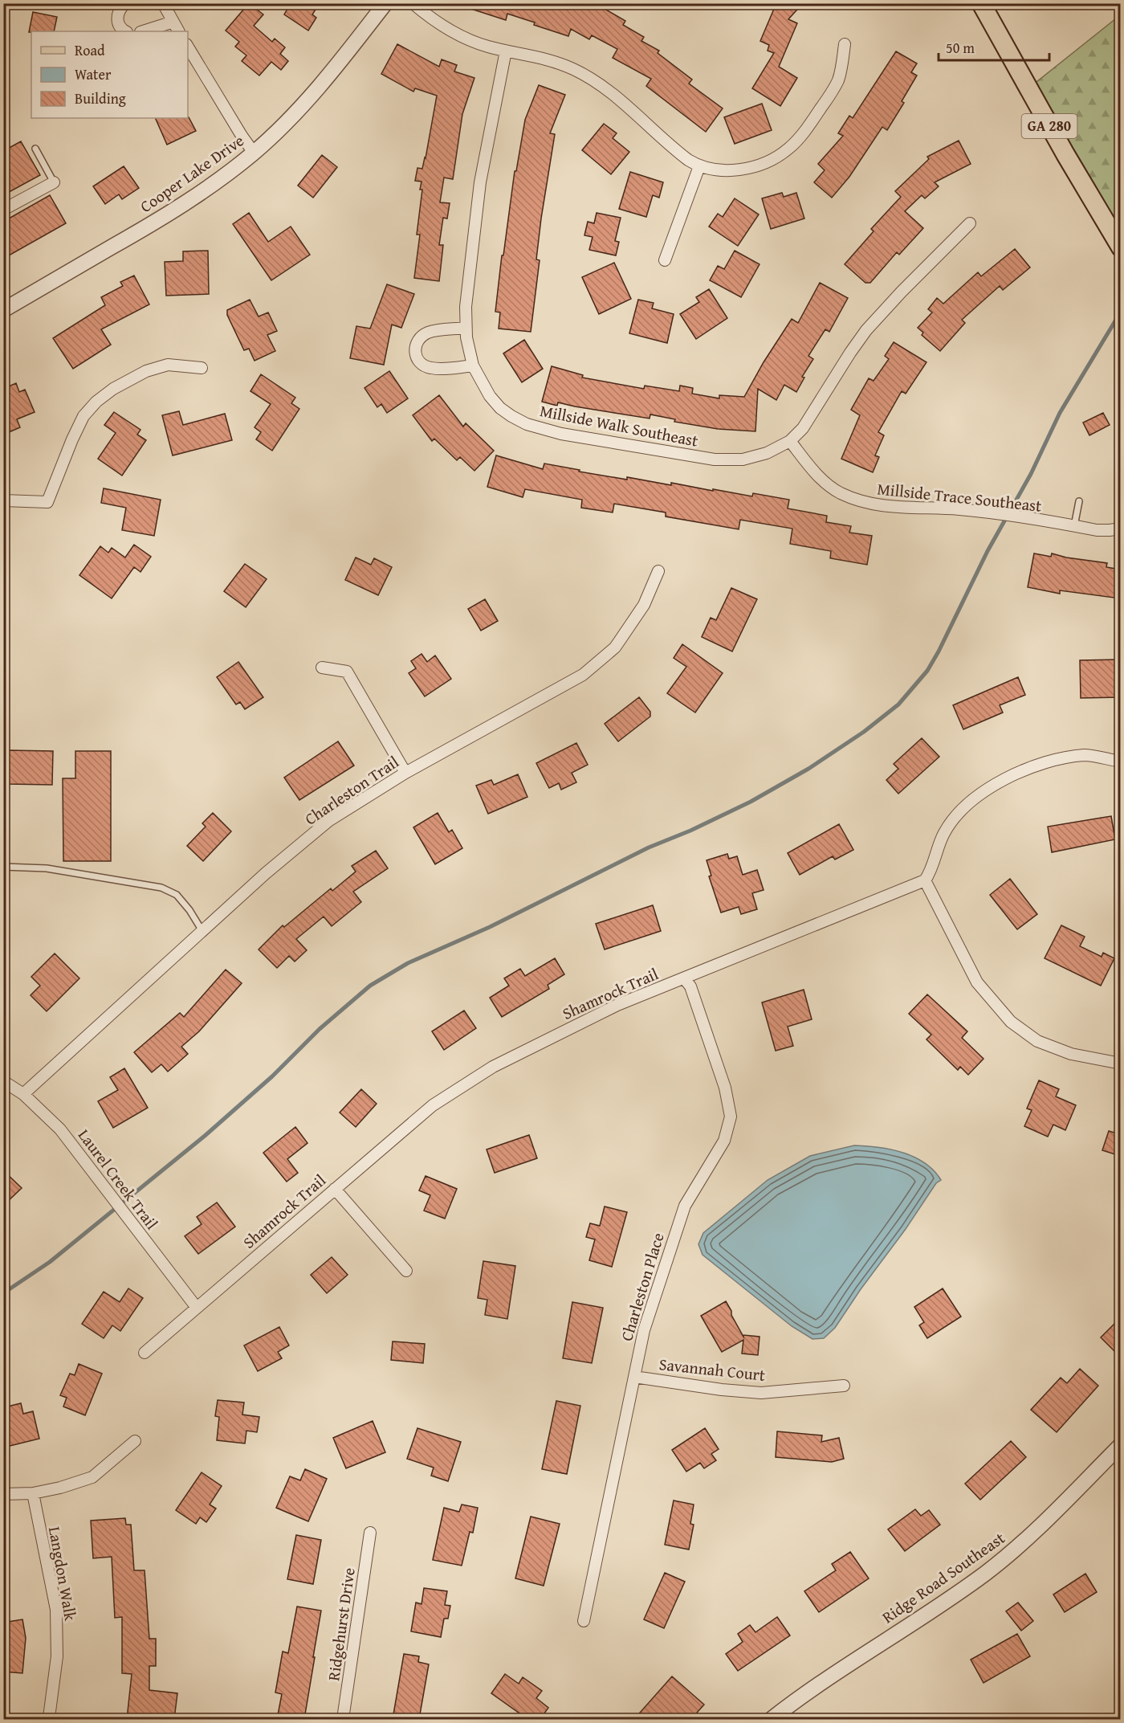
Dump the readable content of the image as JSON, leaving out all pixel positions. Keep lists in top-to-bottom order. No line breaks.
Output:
{"streets":{"main road":["GA 280"],"street":["Cooper Lake Drive","Millside Walk Southeast","Millside Trace Southeast","Charleston Trail","Shamrock Trail","Laurel Creek Trail","Charleston Place","Savannah Court","Langdon Walk","Ridge Road Southeast","Ridgehurst Drive"]},"crossings":[["Millside Walk Southeast","Millside Trace Southeast"],["Charleston Trail","Laurel Creek Trail"],["Shamrock Trail","Laurel Creek Trail"],["Shamrock Trail","Charleston Place"],["Charleston Place","Savannah Court"]],"legend":["Road","Water","Building"],"scale_bar":"50 m"}
